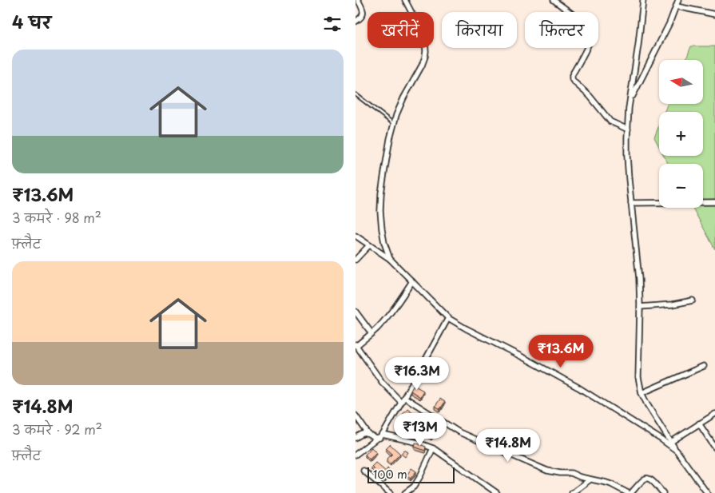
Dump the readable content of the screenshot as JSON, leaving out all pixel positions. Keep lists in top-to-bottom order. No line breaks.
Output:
{"scale_bar":"100 m","north":"left","page":{"heading":"4 घर","chip":["खरीदें","किराया","फ़िल्टर"],"list":[{"name":"₹13.6M","note":"3 कमरे · 98 m² · फ़्लैट"},{"name":"₹14.8M","note":"3 कमरे · 92 m² · फ़्लैट"}],"map_buttons":["+","−"],"price":["₹13.6M","₹16.3M","₹13M","₹14.8M"],"scale":"100 m"}}
